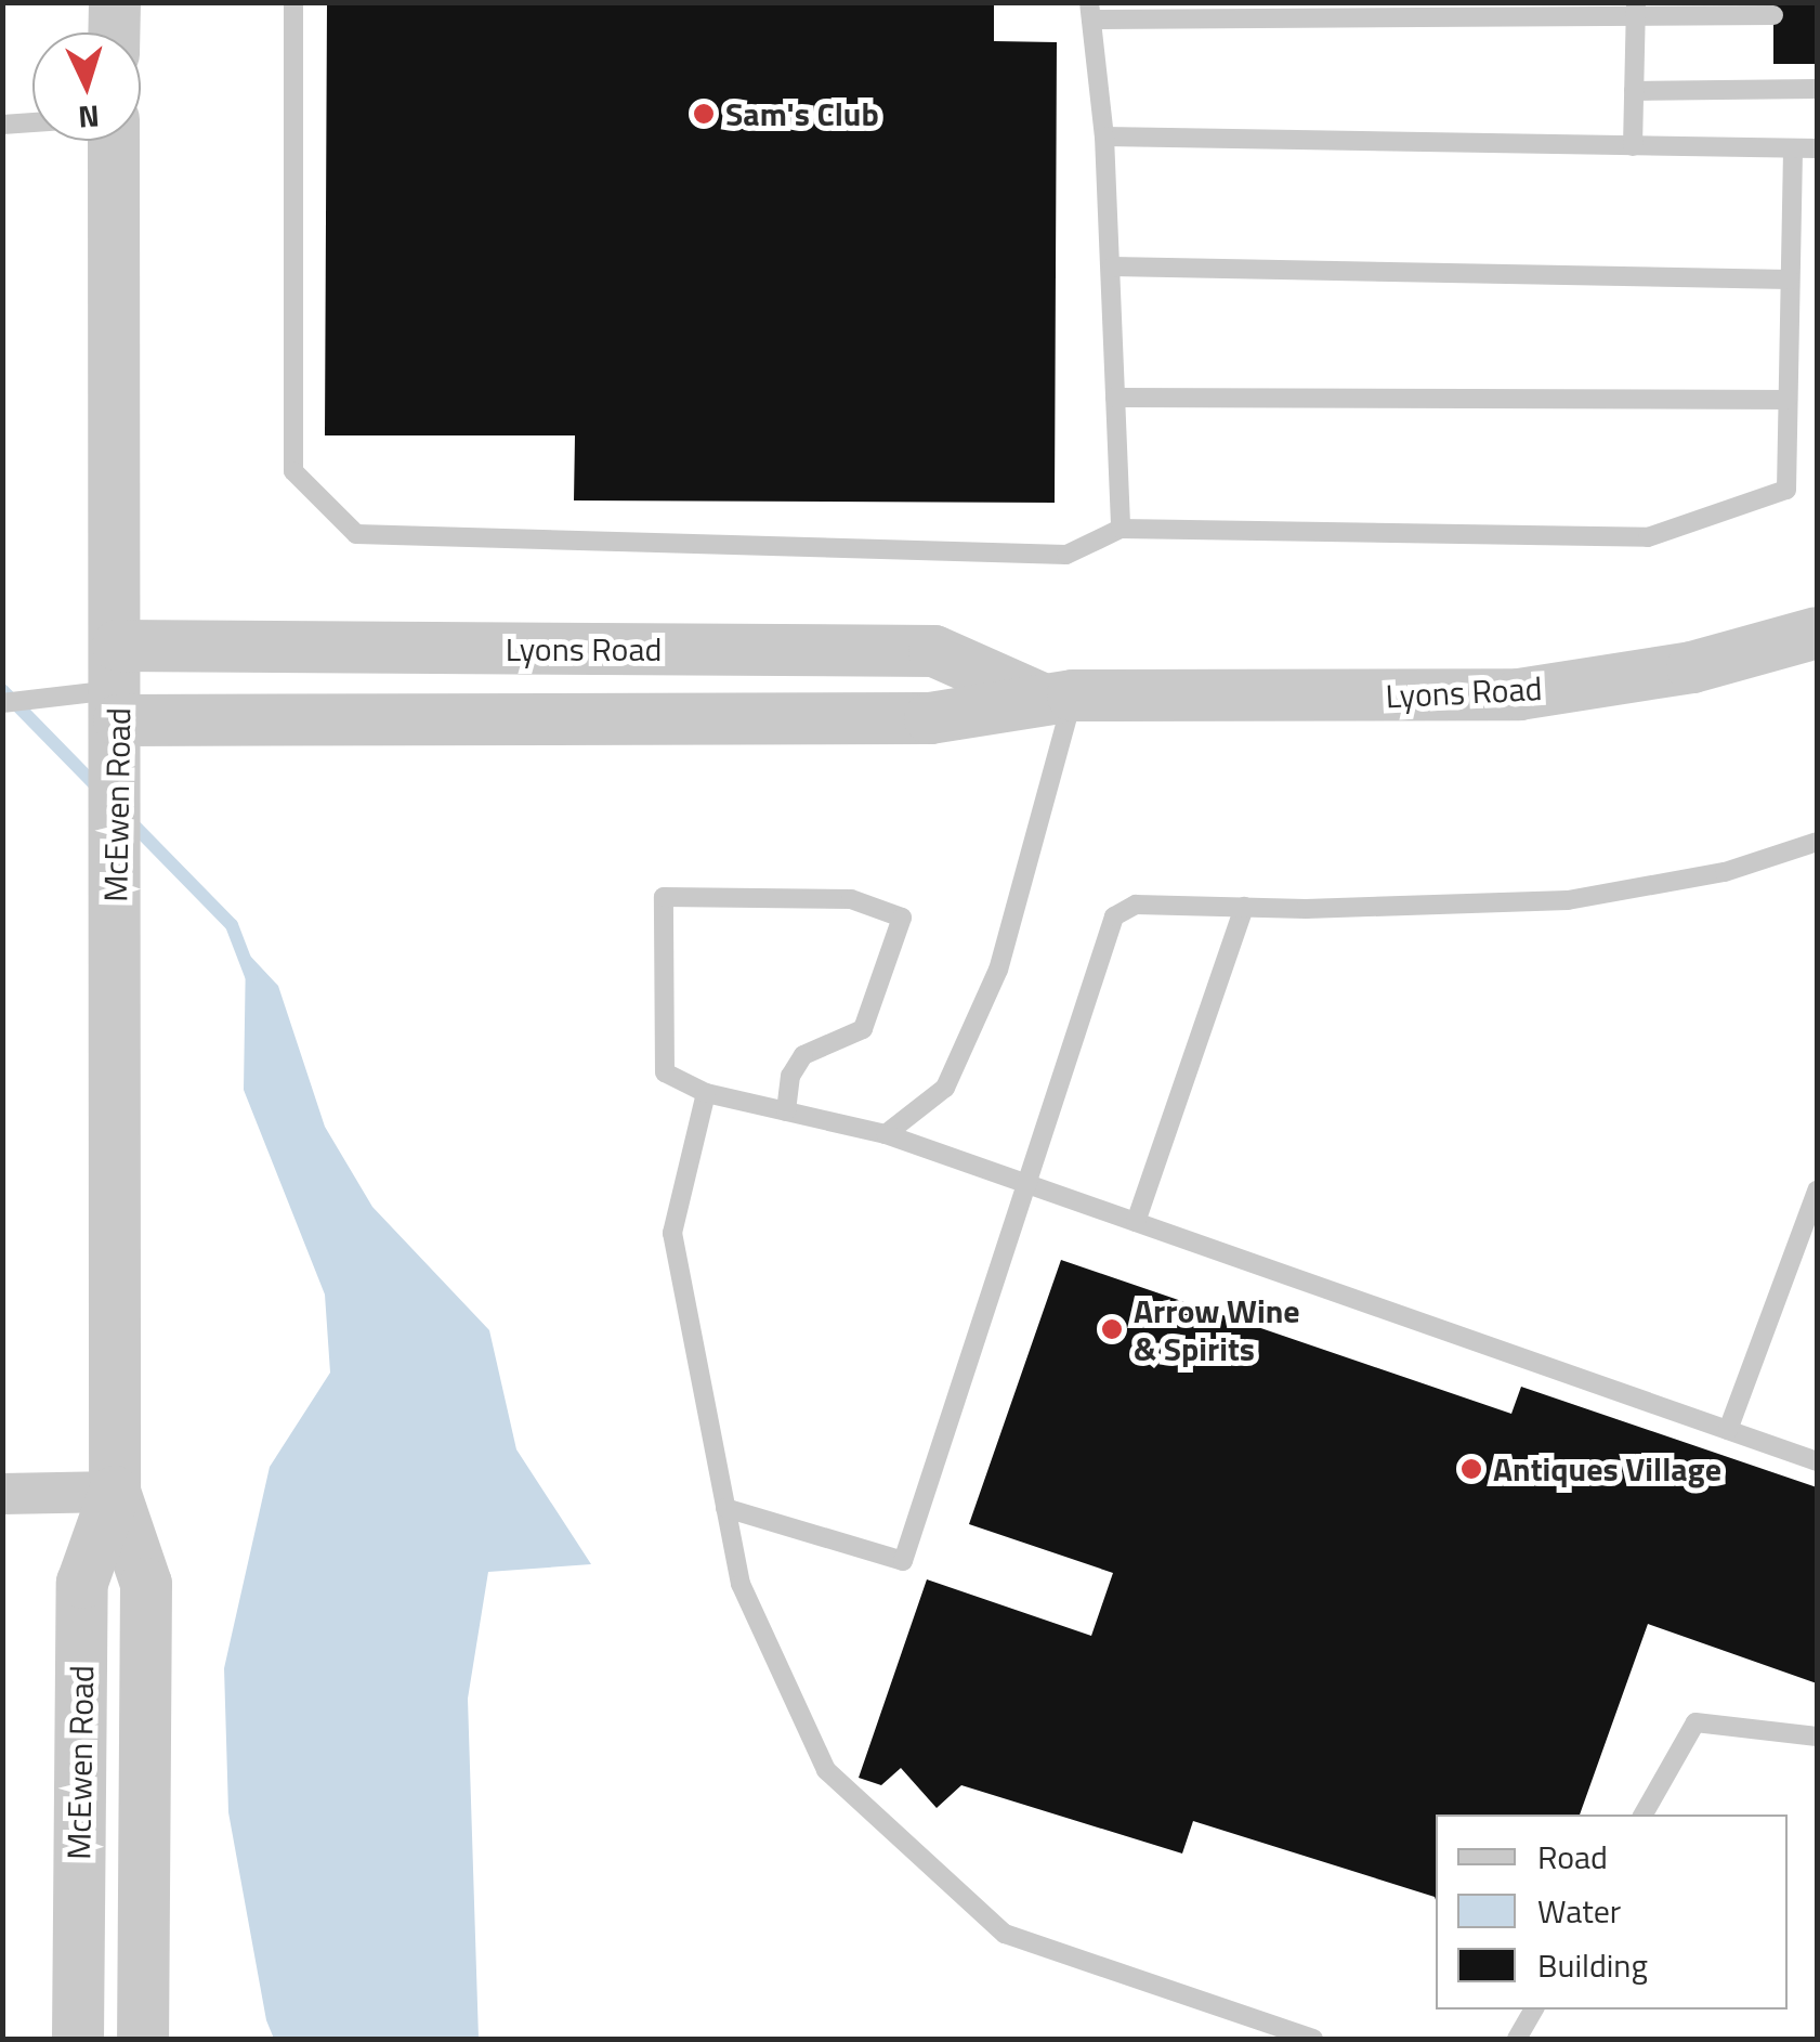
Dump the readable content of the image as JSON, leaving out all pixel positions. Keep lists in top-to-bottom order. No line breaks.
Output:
{"streets":{"street":["Lyons Road","McEwen Road"]},"crossings":[["Lyons Road","McEwen Road"]],"places":["Sam's Club","Arrow Wine & Spirits","Antiques Village"],"legend":["Road","Water","Building"],"north":"bottom"}
